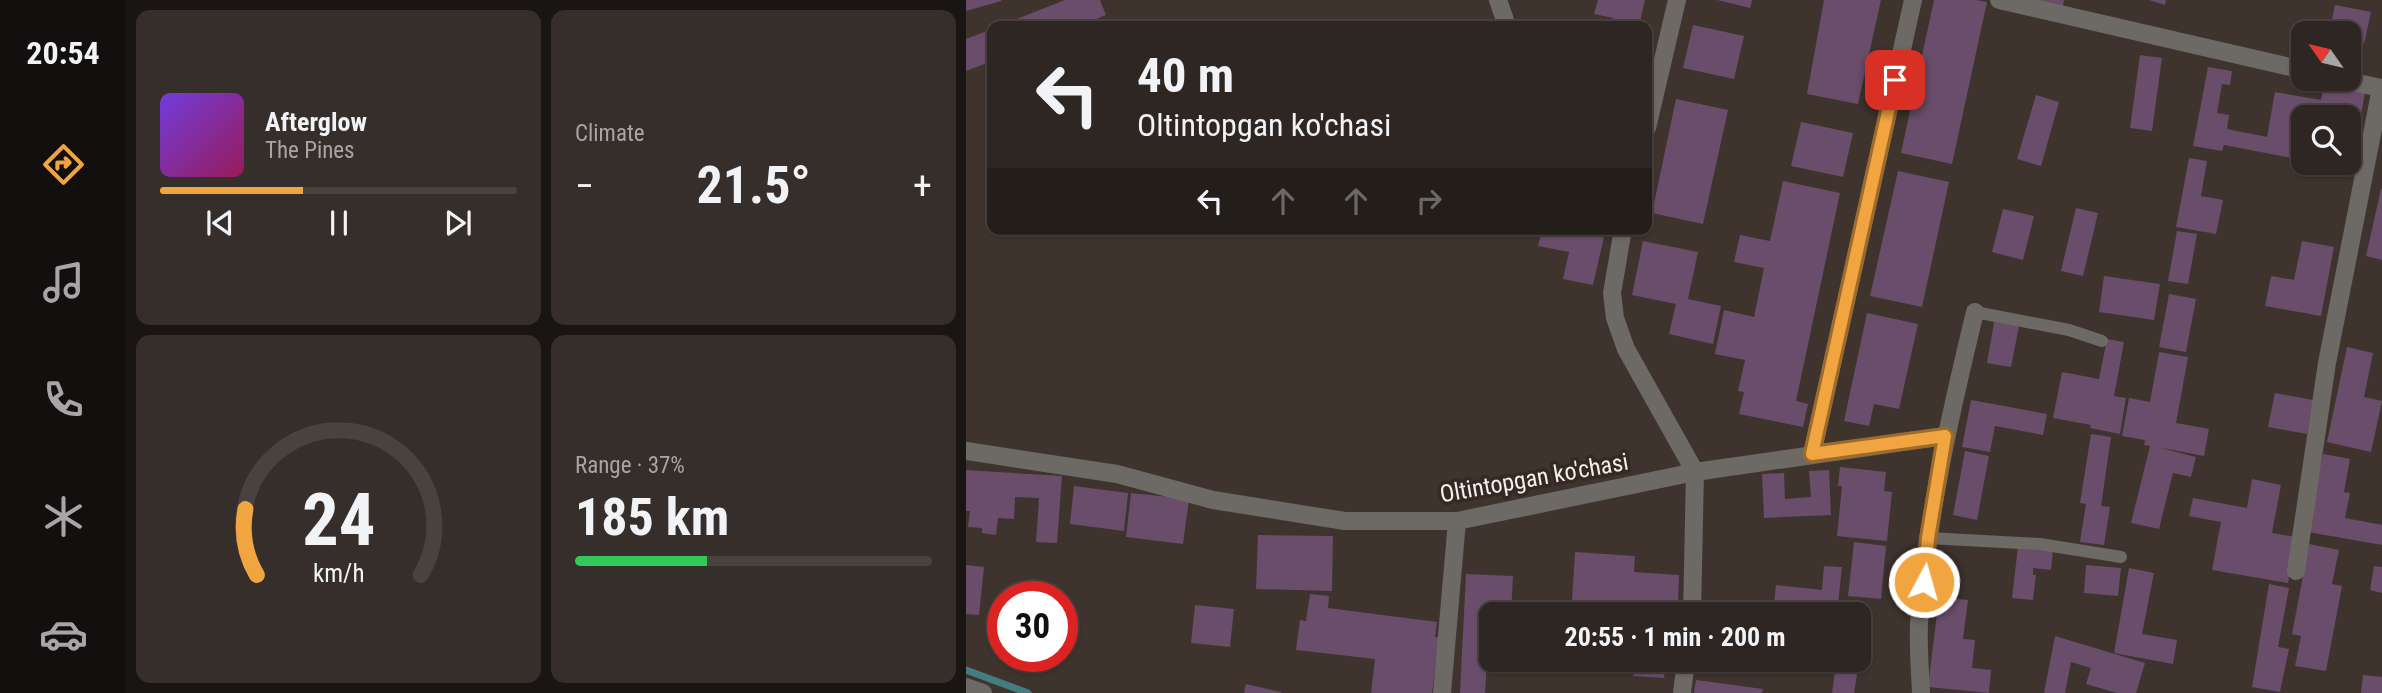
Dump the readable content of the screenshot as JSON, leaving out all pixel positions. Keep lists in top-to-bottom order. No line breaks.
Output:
{"streets":{"street":["Oltintopgan ko'chasi"]},"north":"top left","page":{"tabs":"20:54","tile":["Climate",["Range · 37%","185 km"]],"turn":["40 m","Oltintopgan ko'chasi"],"song":["Afterglow","The Pines"],"heat":["−","21.5°","+"],"limit":"30","trip":"20:55 · 1 min · 200 m","gauge":["24","km/h"]}}
